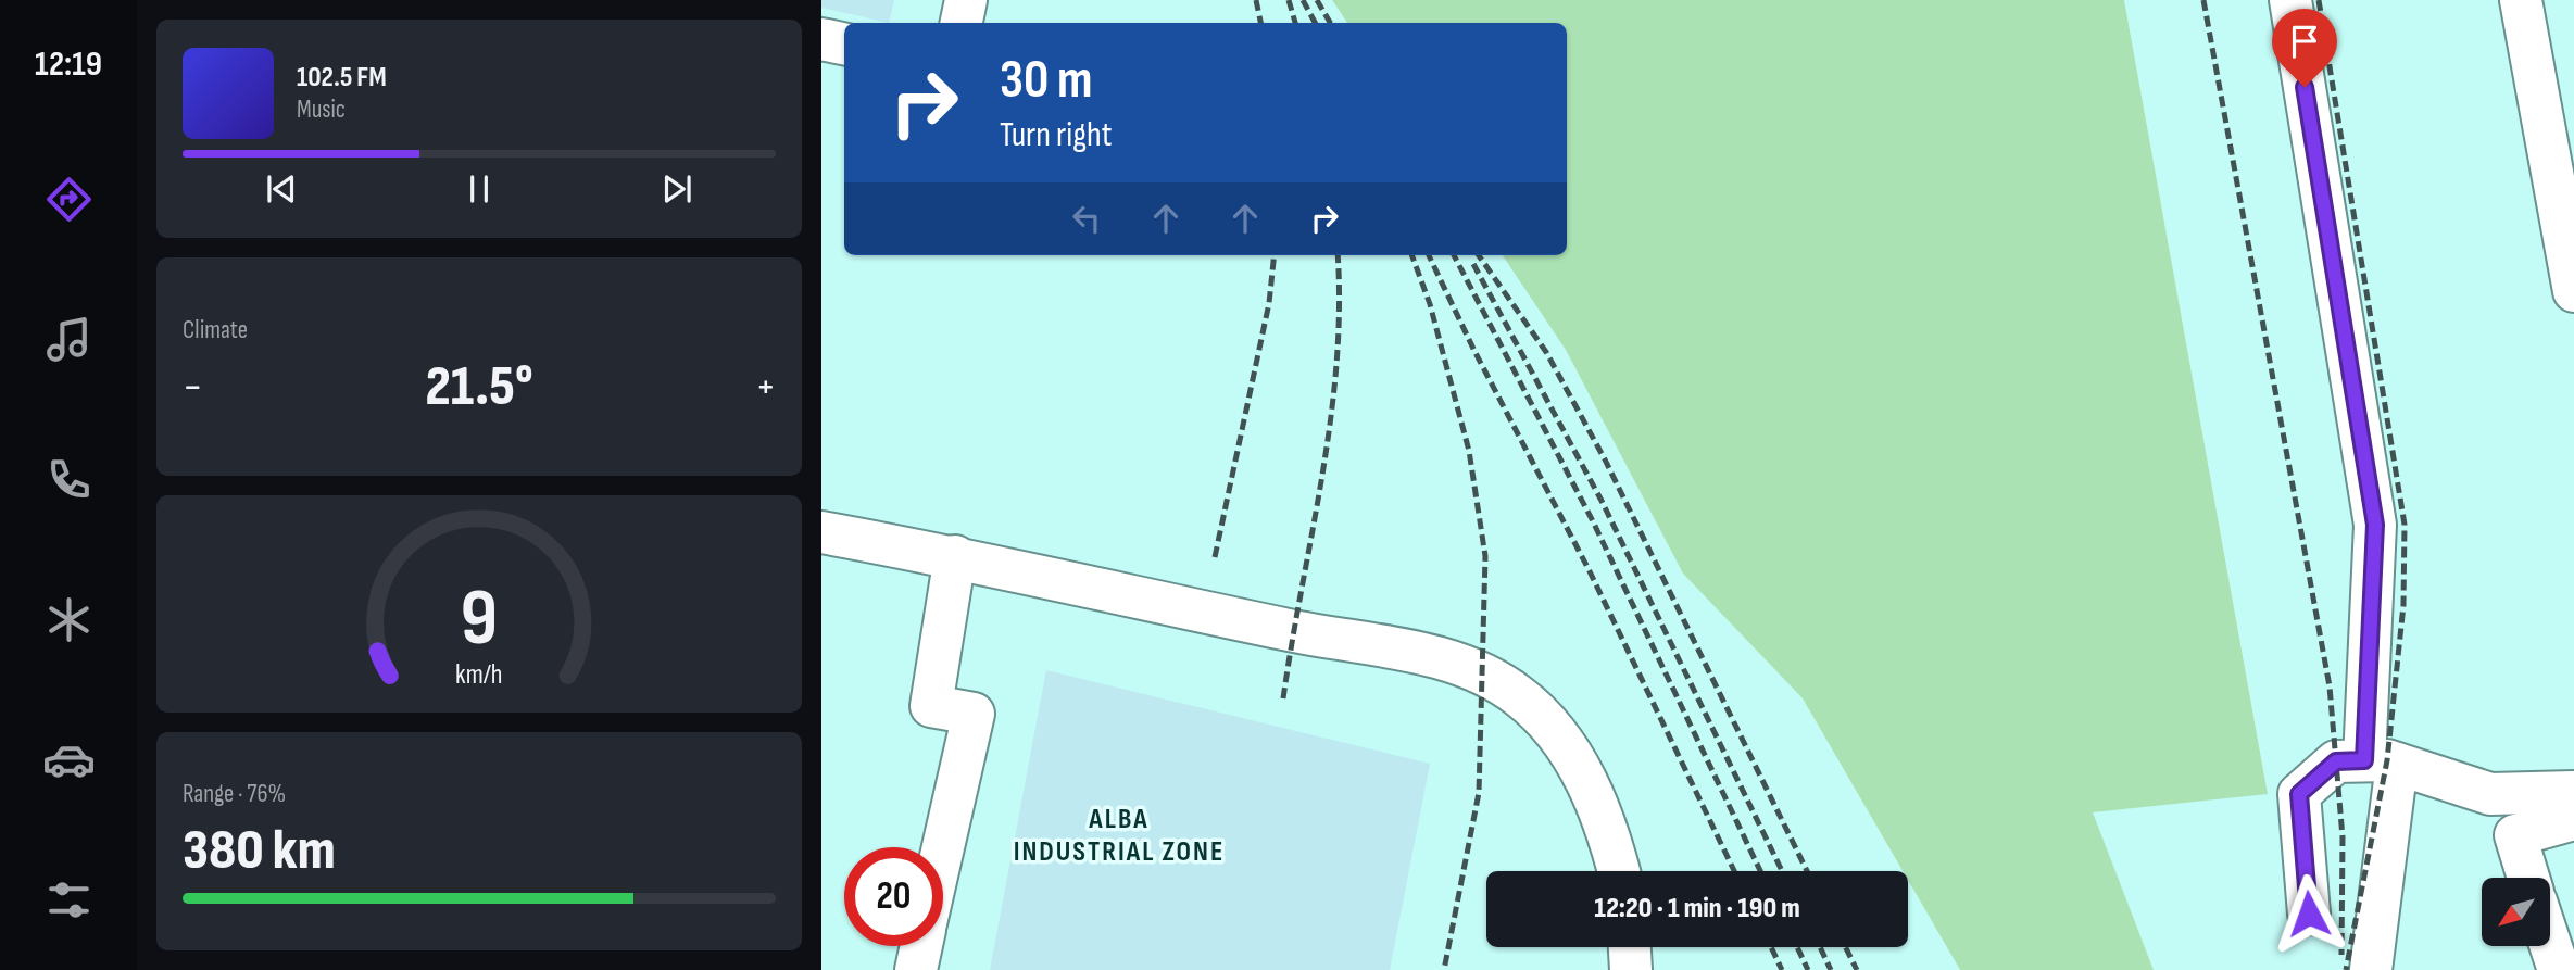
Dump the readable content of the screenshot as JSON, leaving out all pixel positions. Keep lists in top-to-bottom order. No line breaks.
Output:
{"districts":["ALBA INDUSTRIAL ZONE"],"north":"bottom left","page":{"tabs":"12:19","turn":["30 m","Turn right"],"song":["102.5 FM","Music"],"tile":["Climate",["Range · 76%","380 km"]],"heat":["−","21.5°","+"],"limit":"20","trip":"12:20 · 1 min · 190 m","gauge":["9","km/h"]}}
